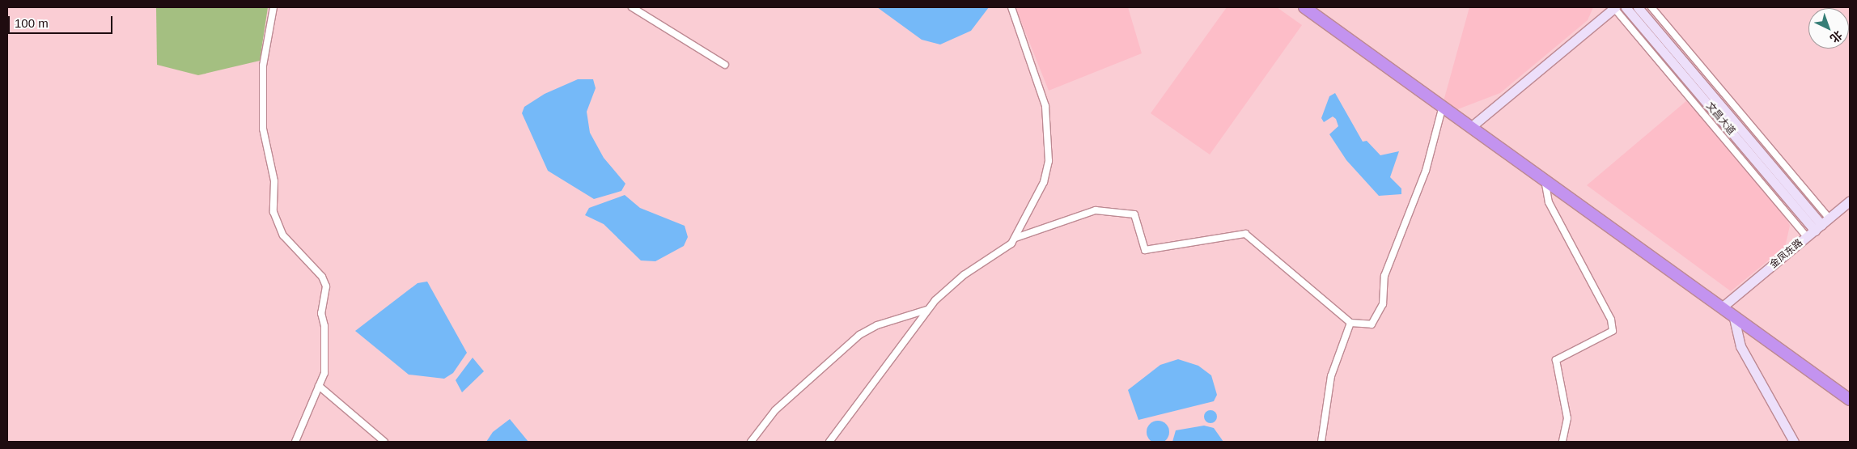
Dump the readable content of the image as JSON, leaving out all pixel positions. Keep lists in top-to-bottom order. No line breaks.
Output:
{"streets":{"main road":["文昌大道","金凤东路"]},"crossings":[["文昌大道","金凤东路"]],"scale_bar":"100 m","north":"bottom right"}
